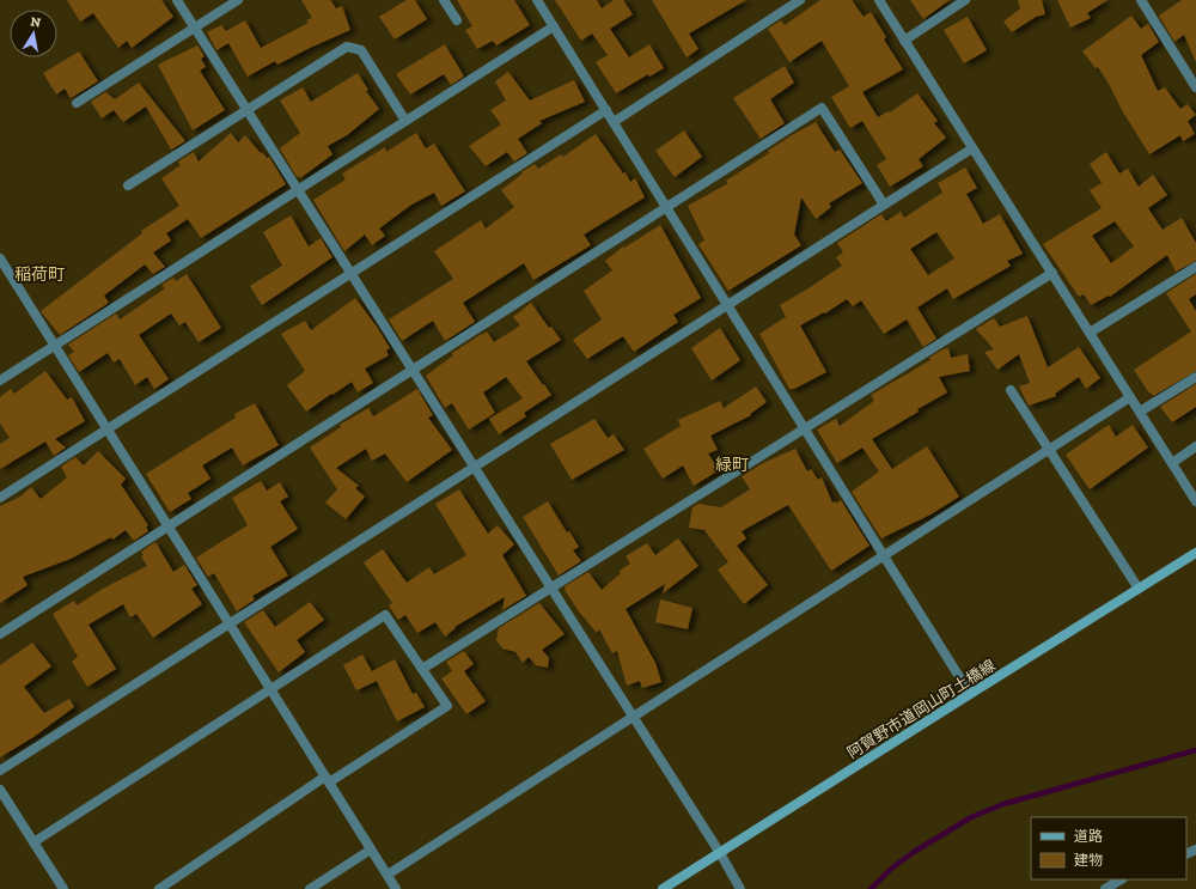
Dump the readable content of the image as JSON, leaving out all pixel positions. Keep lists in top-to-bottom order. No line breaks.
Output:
{"streets":{"street":["阿賀野市道岡山町土橋線"]},"districts":["稲荷町","緑町"],"legend":["道路","建物"],"north":"top"}
